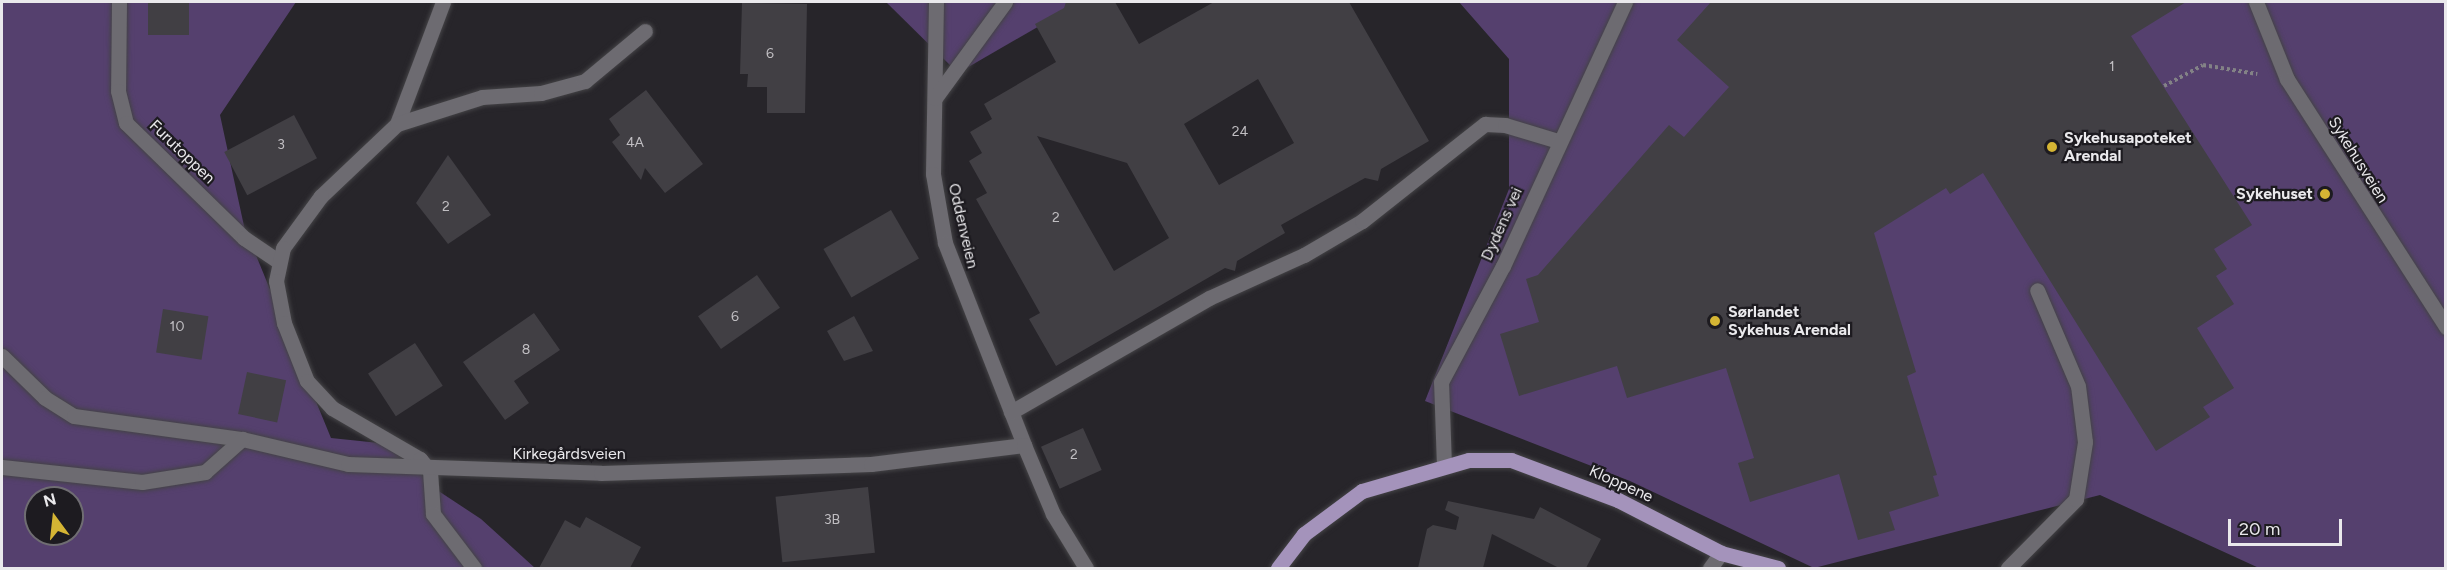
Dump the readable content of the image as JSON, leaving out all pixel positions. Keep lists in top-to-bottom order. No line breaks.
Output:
{"streets":{"main road":["Kloppene"],"street":["Furutoppen","Sykehusveien","Dydens vei","Oddenveien","Kirkegårdsveien"]},"crossings":[["Dydens vei","Kloppene"],["Oddenveien","Kirkegårdsveien"]],"places":["Sykehusapoteket Arendal","Sykehuset","Sørlandet Sykehus Arendal"],"house_numbers":["6","1","24","4A","3","2","2","6","10","8","2","3B"],"scale_bar":"20 m","north":"top"}
